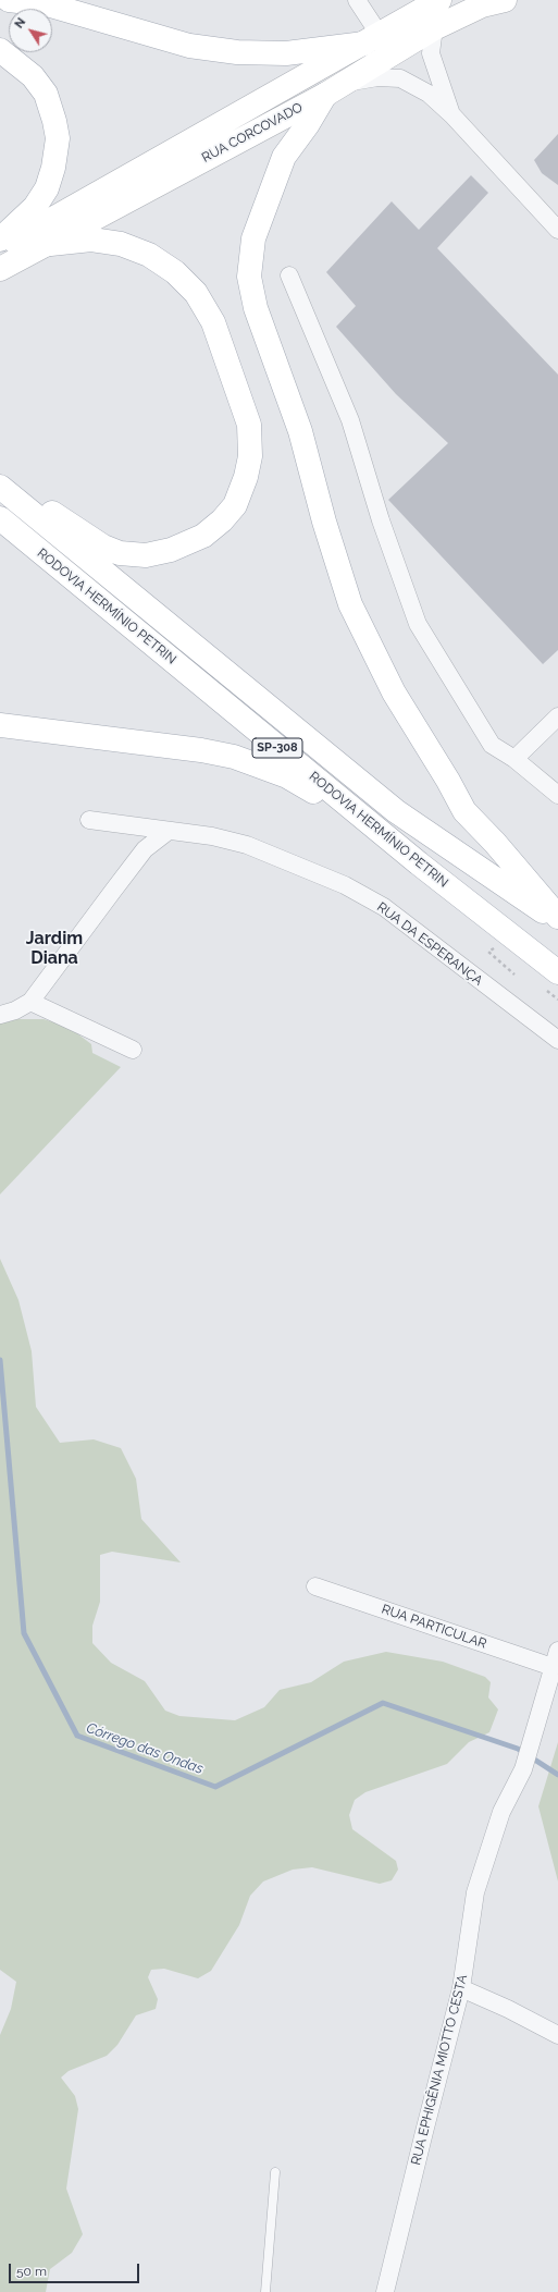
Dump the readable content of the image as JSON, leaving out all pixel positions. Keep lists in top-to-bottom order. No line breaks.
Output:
{"streets":{"main road":["RUA CORCOVADO","RODOVIA HERMÍNIO PETRIN","SP-308"],"street":["RUA DA ESPERANÇA","RUA PARTICULAR","RUA EPHIGÊNIA MIOTTO CESTA"]},"crossings":[["RUA PARTICULAR","RUA EPHIGÊNIA MIOTTO CESTA"]],"districts":["Jardim Diana"],"water":["Córrego das Ondas"],"scale_bar":"50 m","north":"top left"}
